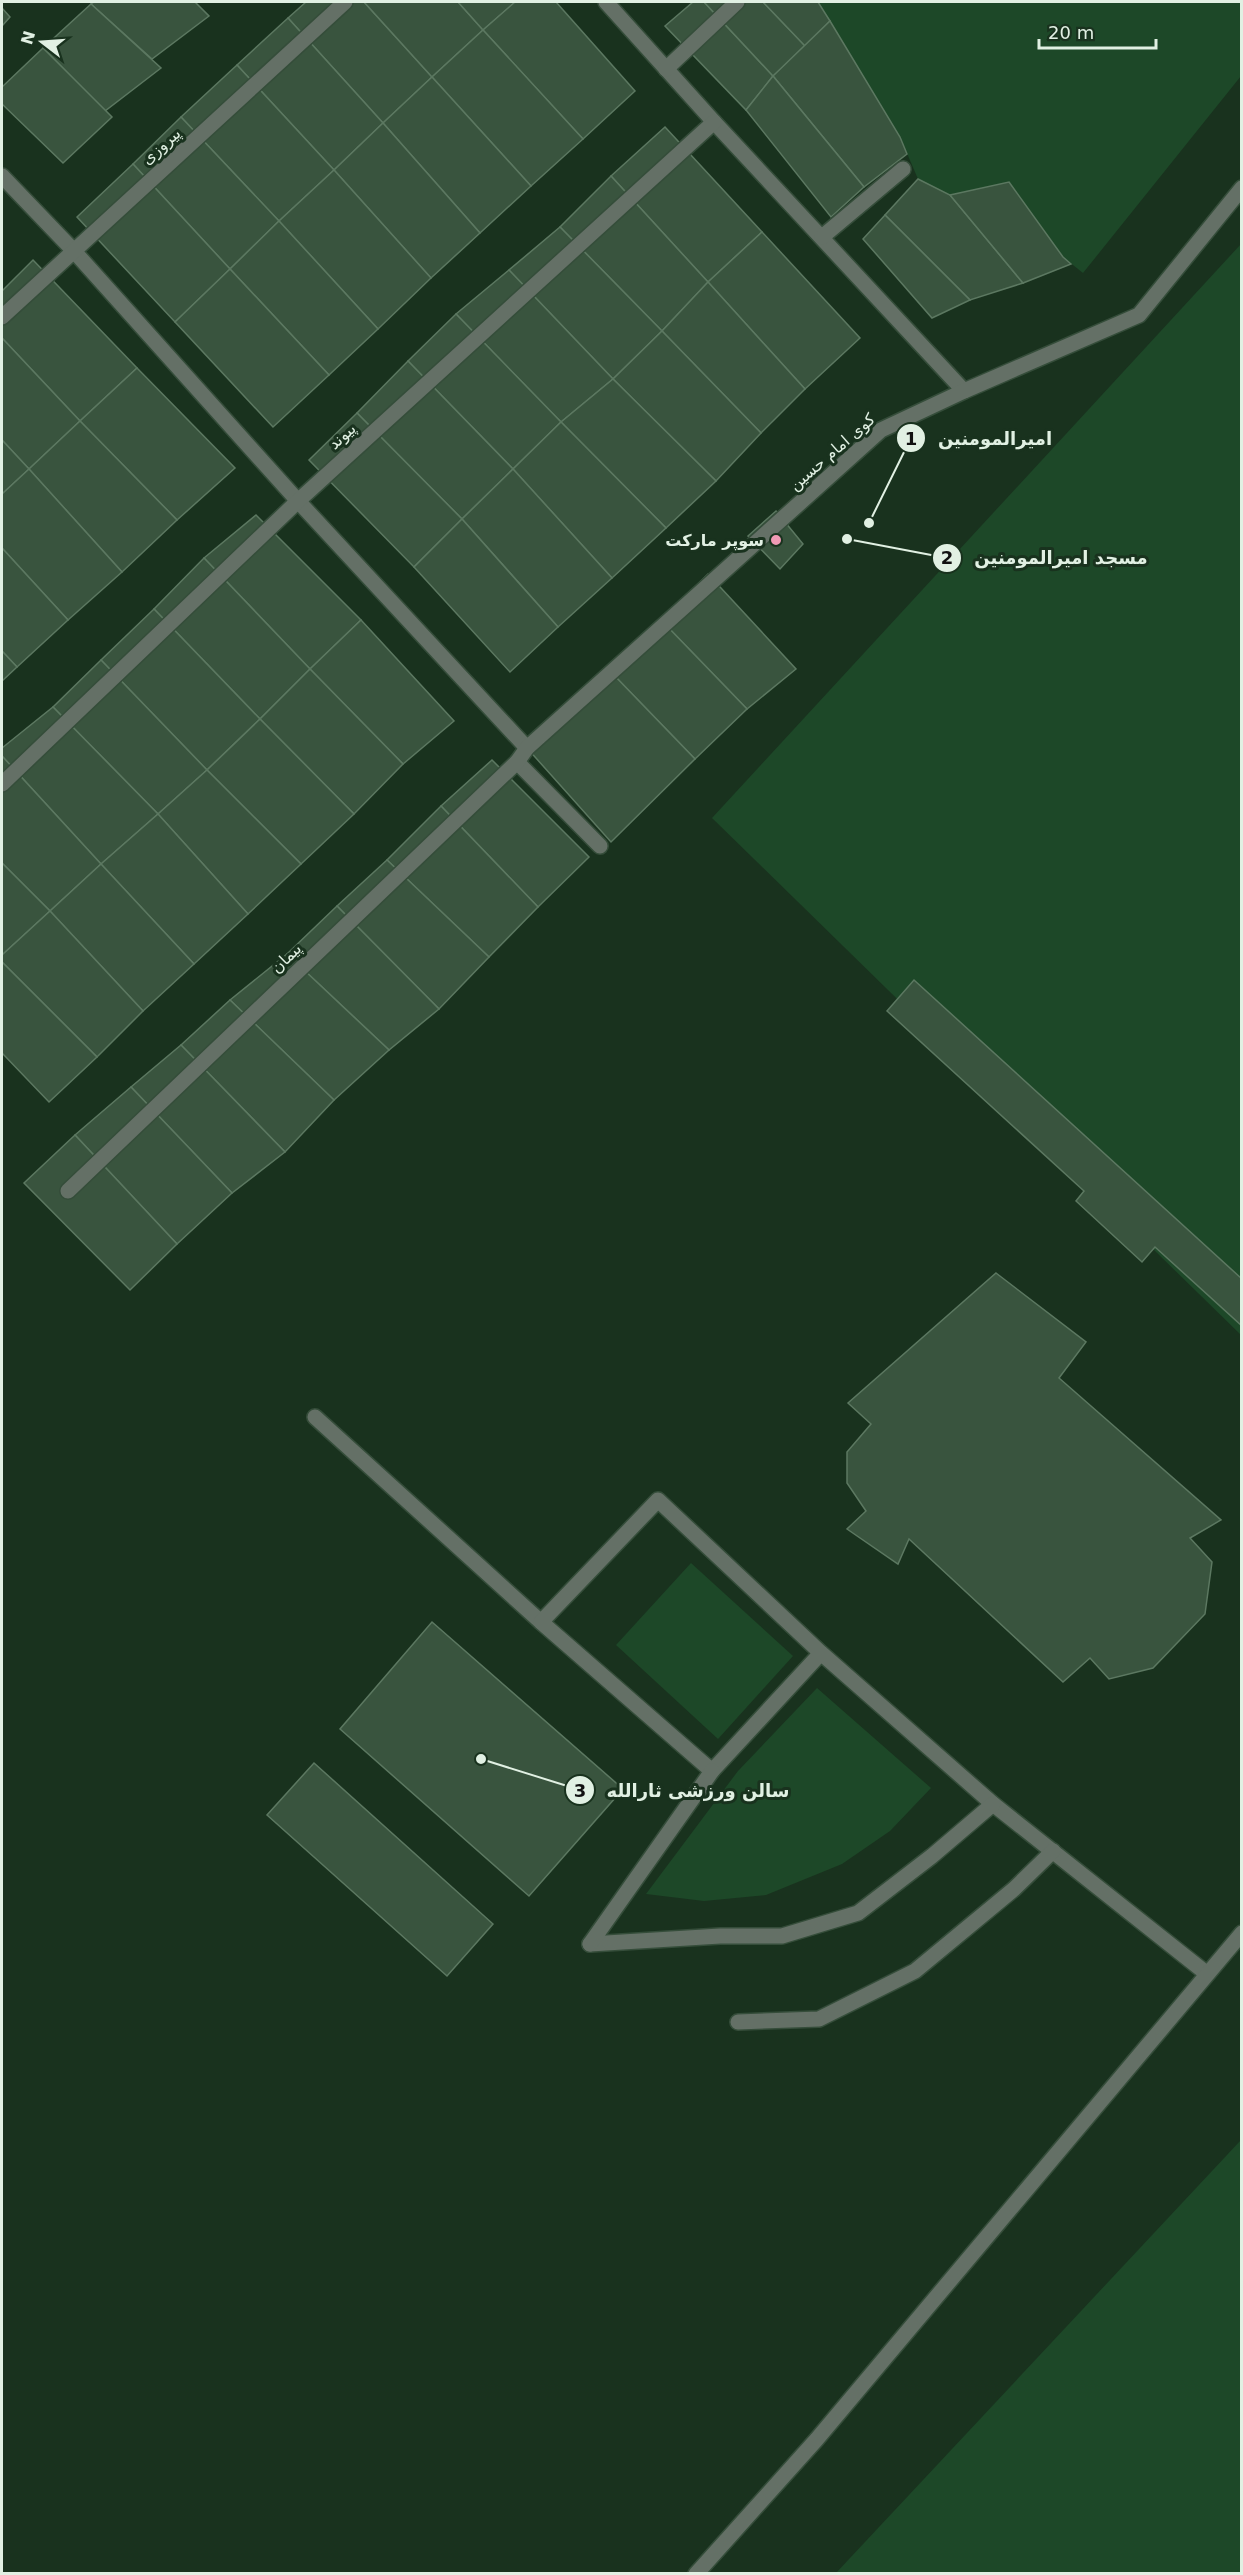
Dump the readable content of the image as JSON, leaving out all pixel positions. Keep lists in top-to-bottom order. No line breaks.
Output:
{"streets":{"street":["پیروزی","پیوند","کوی امام حسین","پیمان"]},"crossings":[["کوی امام حسین","پیمان"]],"places":["امیرالمومنین","مسجد امیرالمومنین","سوپر مارکت","سالن ورزشی ثارالله"],"scale_bar":"20 m","north":"left"}
